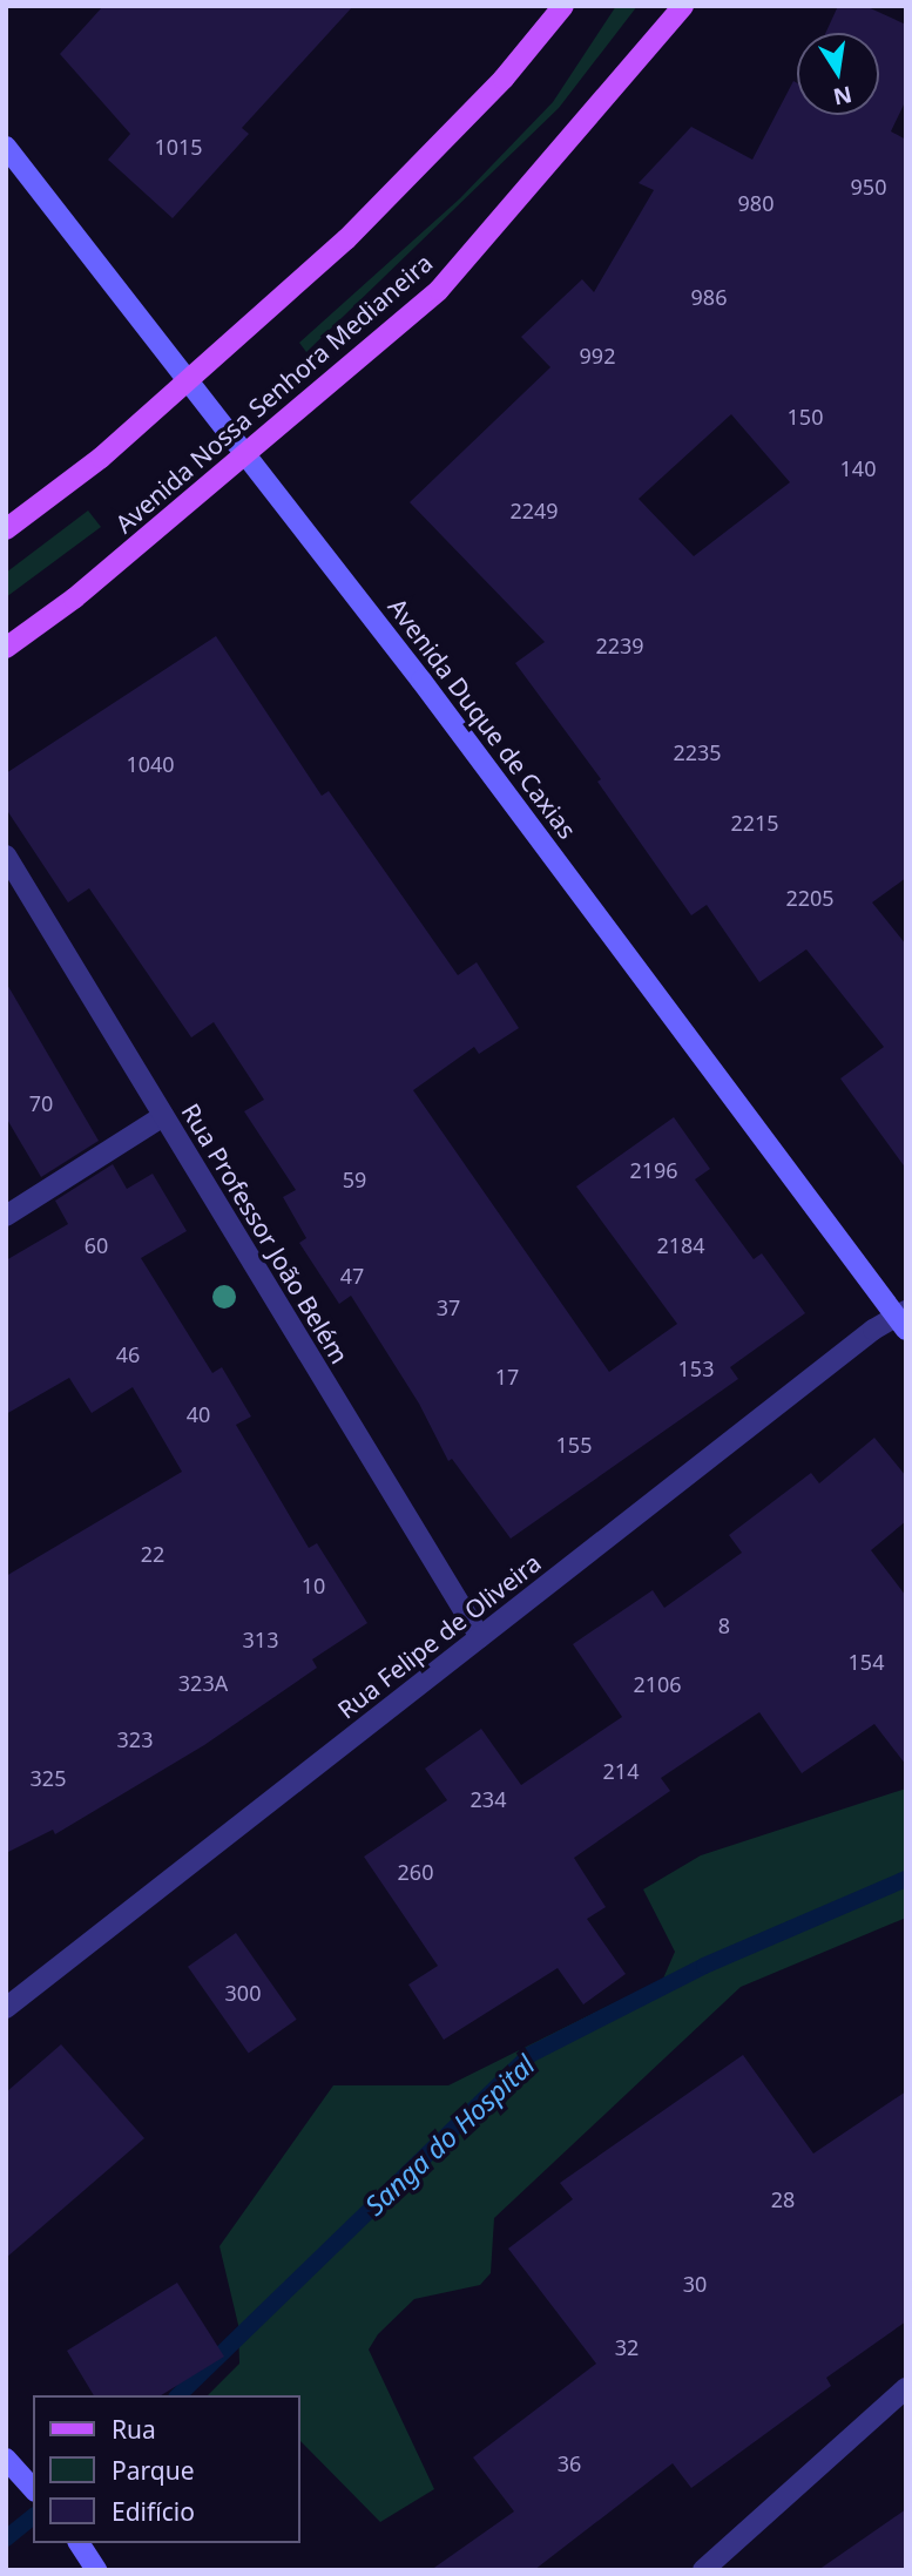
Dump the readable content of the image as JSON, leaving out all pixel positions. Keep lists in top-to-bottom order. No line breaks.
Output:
{"streets":{"main road":["Avenida Nossa Senhora Medianeira"],"street":["Avenida Duque de Caxias","Rua Professor João Belém","Rua Felipe de Oliveira"]},"crossings":[["Avenida Nossa Senhora Medianeira","Avenida Duque de Caxias"],["Avenida Duque de Caxias","Rua Felipe de Oliveira"],["Rua Professor João Belém","Rua Felipe de Oliveira"]],"water":["Sanga do Hospital"],"house_numbers":["1015","950","980","986","992","150","140","2249","2239","2235","1040","2215","2205","70","2196","59","60","2184","47","37","46","153","17","40","155","22","10","8","313","154","323A","2106","323","214","325","234","260","300","28","30","32","36"],"legend":["Rua","Parque","Edifício"],"north":"bottom"}
